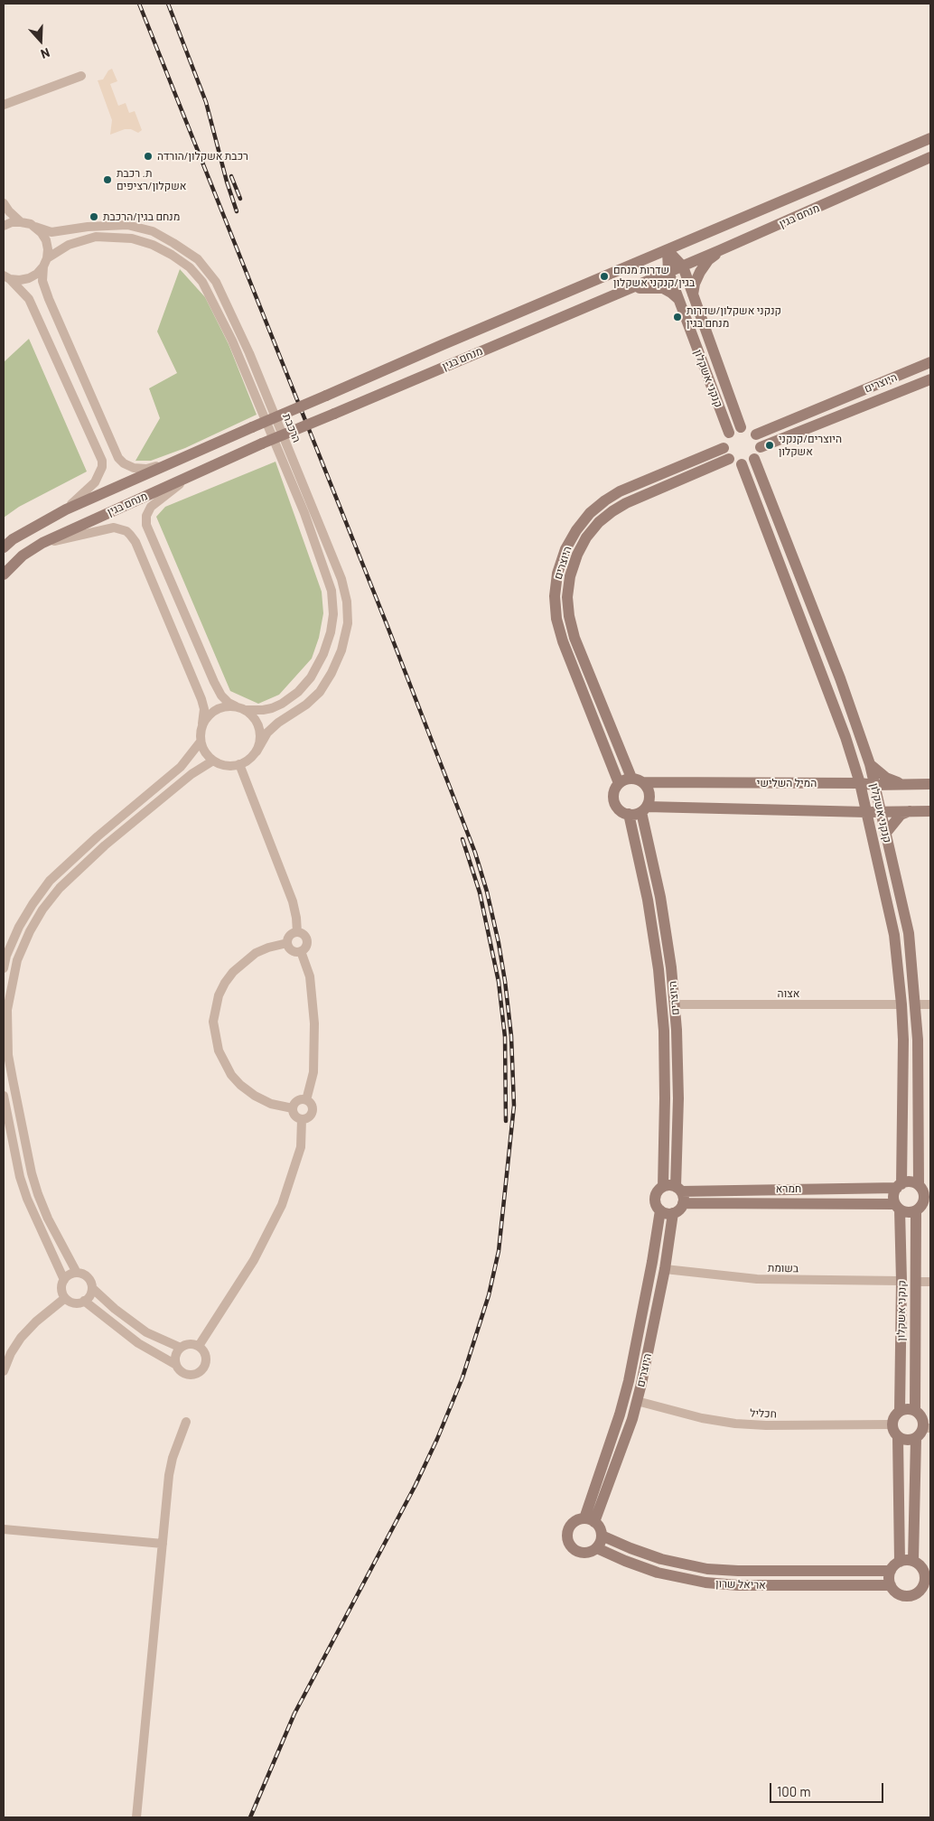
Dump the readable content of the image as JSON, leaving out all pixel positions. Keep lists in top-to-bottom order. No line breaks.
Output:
{"streets":{"street":["מנחם בגין","קנקני אשקלון","היוצרים","הרכבת","המיל השלישי","אצוה","חמרא","בשומת","חכליל","אריאל שרון"]},"crossings":[["מנחם בגין","קנקני אשקלון"],["קנקני אשקלון","היוצרים"],["קנקני אשקלון","המיל השלישי"],["קנקני אשקלון","אצוה"],["קנקני אשקלון","חמרא"],["קנקני אשקלון","בשומת"],["קנקני אשקלון","חכליל"],["היוצרים","המיל השלישי"],["היוצרים","אצוה"],["היוצרים","חמרא"],["היוצרים","בשומת"],["היוצרים","חכליל"],["היוצרים","אריאל שרון"]],"places":["רכבת אשקלון/הורדה","ת. רכבת אשקלון/רציפים","מנחם בגין/הרכבת","שדרות מנחם בגין/קנקני אשקלון","קנקני אשקלון/שדרות מנחם בגין","היוצרים/קנקני אשקלון"],"scale_bar":"100 m","north":"bottom"}
